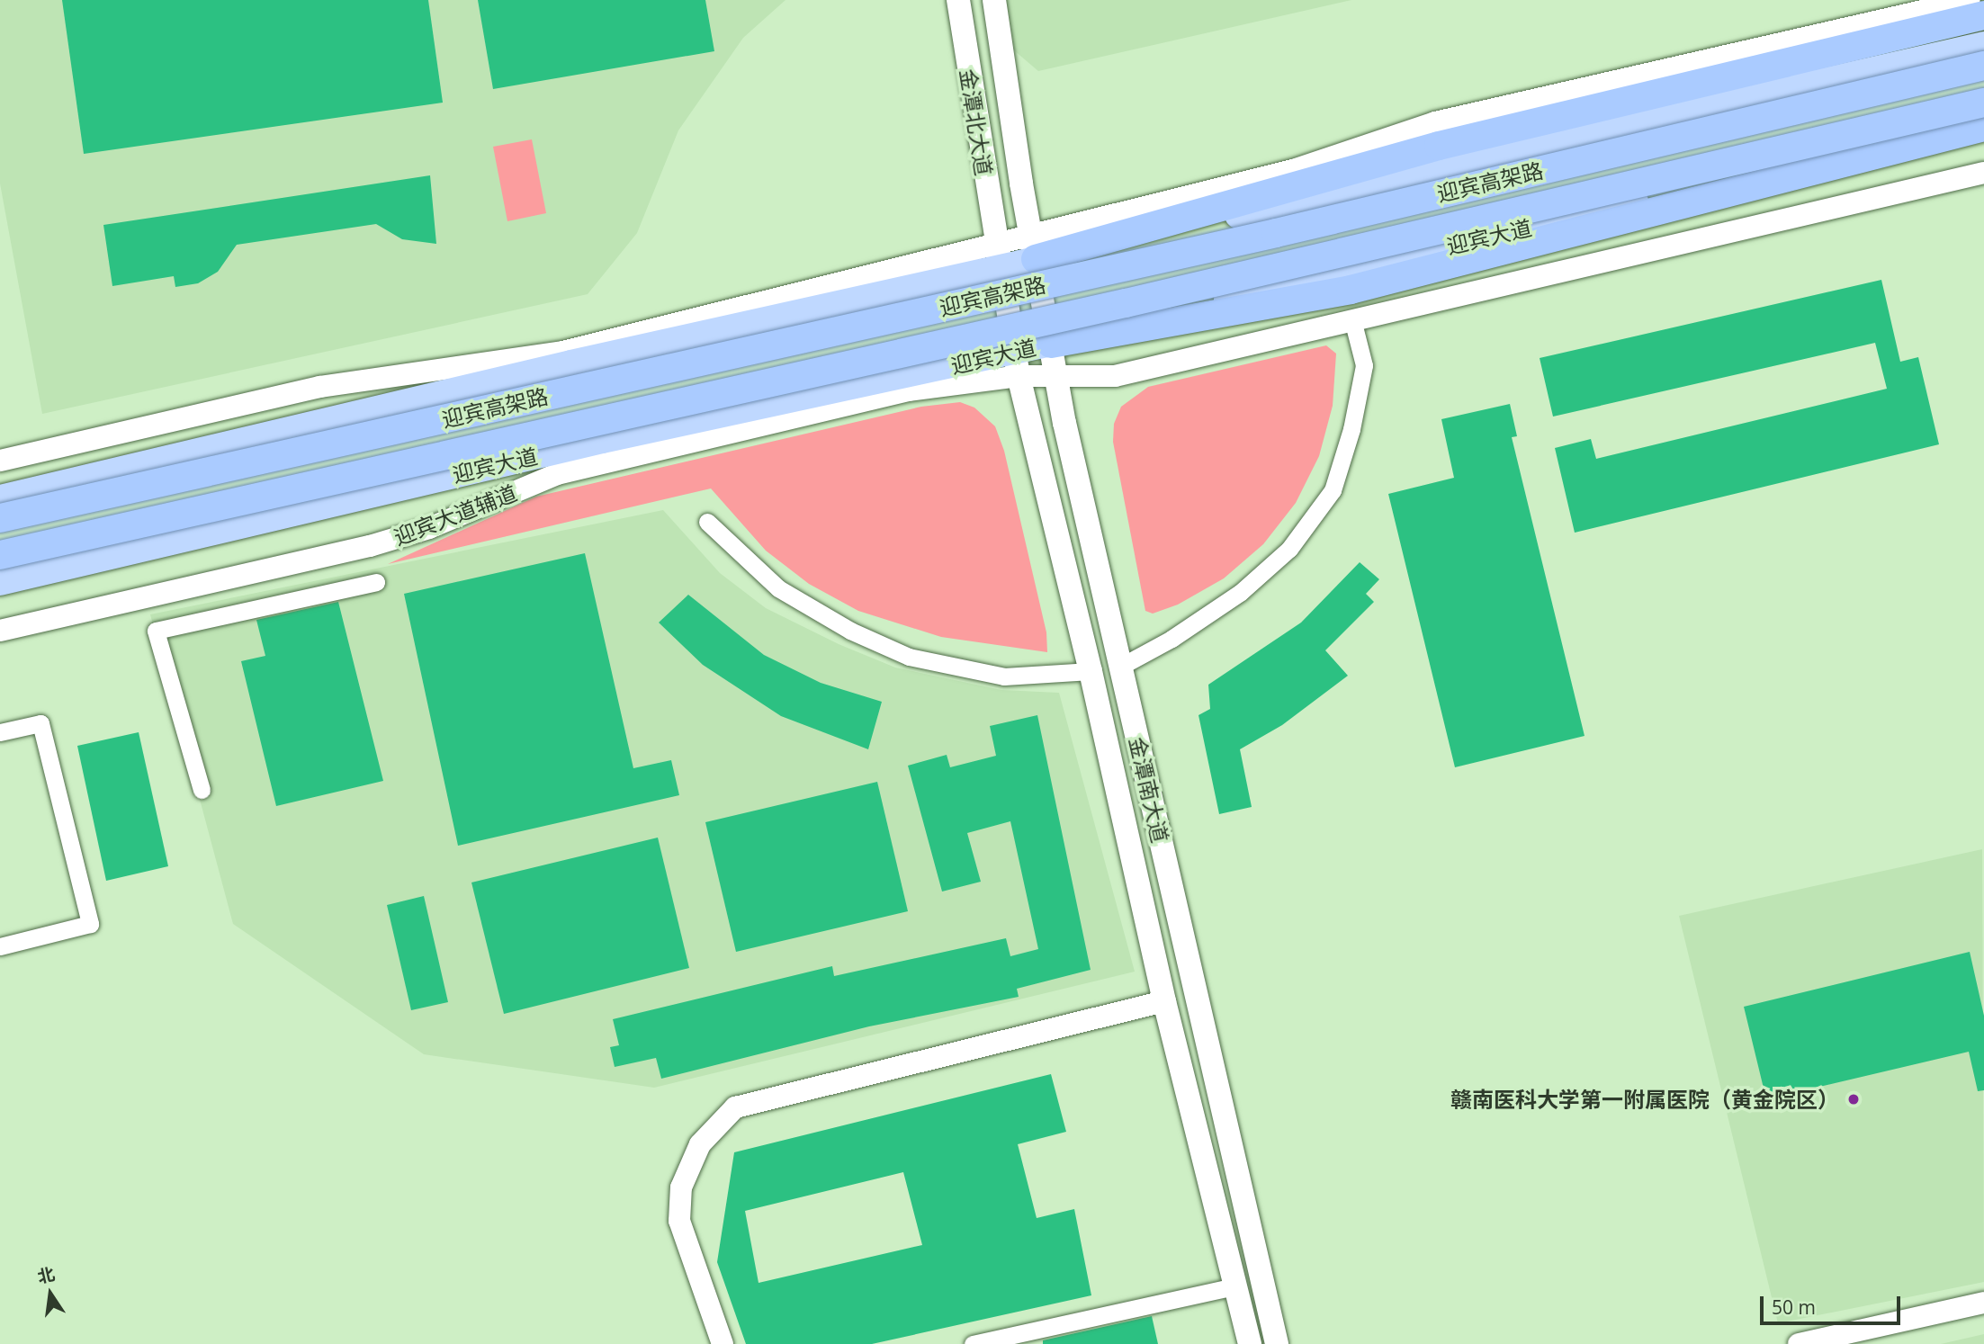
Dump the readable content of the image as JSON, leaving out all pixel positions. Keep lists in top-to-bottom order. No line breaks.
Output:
{"streets":{"highway":["迎宾高架路"],"main road":["金潭北大道","迎宾大道","金潭南大道"],"street":["迎宾大道辅道"]},"crossings":[["金潭北大道","金潭南大道"],["迎宾大道","迎宾大道辅道"],["迎宾大道","金潭南大道"],["迎宾大道辅道","金潭南大道"]],"places":["赣南医科大学第一附属医院（黄金院区）"],"scale_bar":"50 m","north":"top"}
